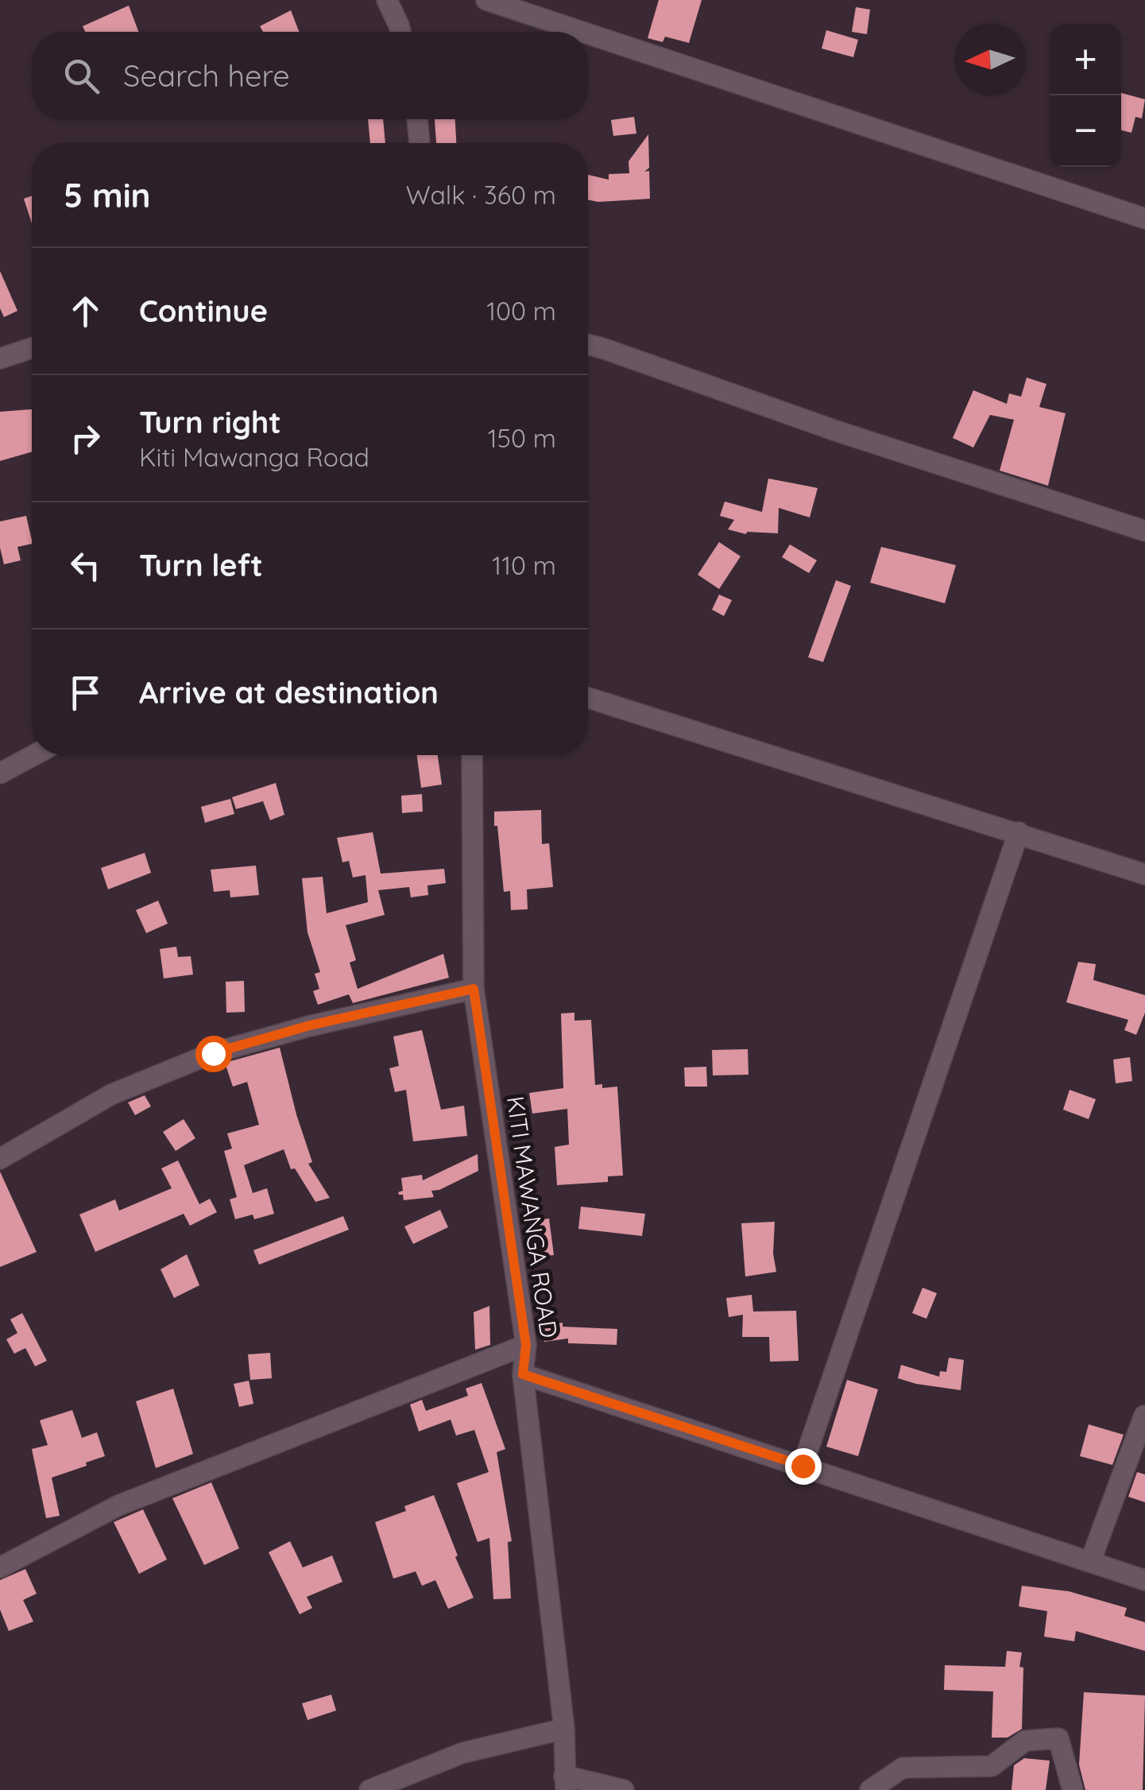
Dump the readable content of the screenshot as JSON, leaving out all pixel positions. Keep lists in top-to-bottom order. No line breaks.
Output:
{"streets":{"street":["KITI MAWANGA ROAD"]},"north":"left","page":{"map_buttons":["+","−"],"search":"Search here","heading":["5 min","Walk · 360 m"],"list":[["Continue","100 m"],["Turn right","Kiti Mawanga Road","150 m"],["Turn left","110 m"],"Arrive at destination"]}}
